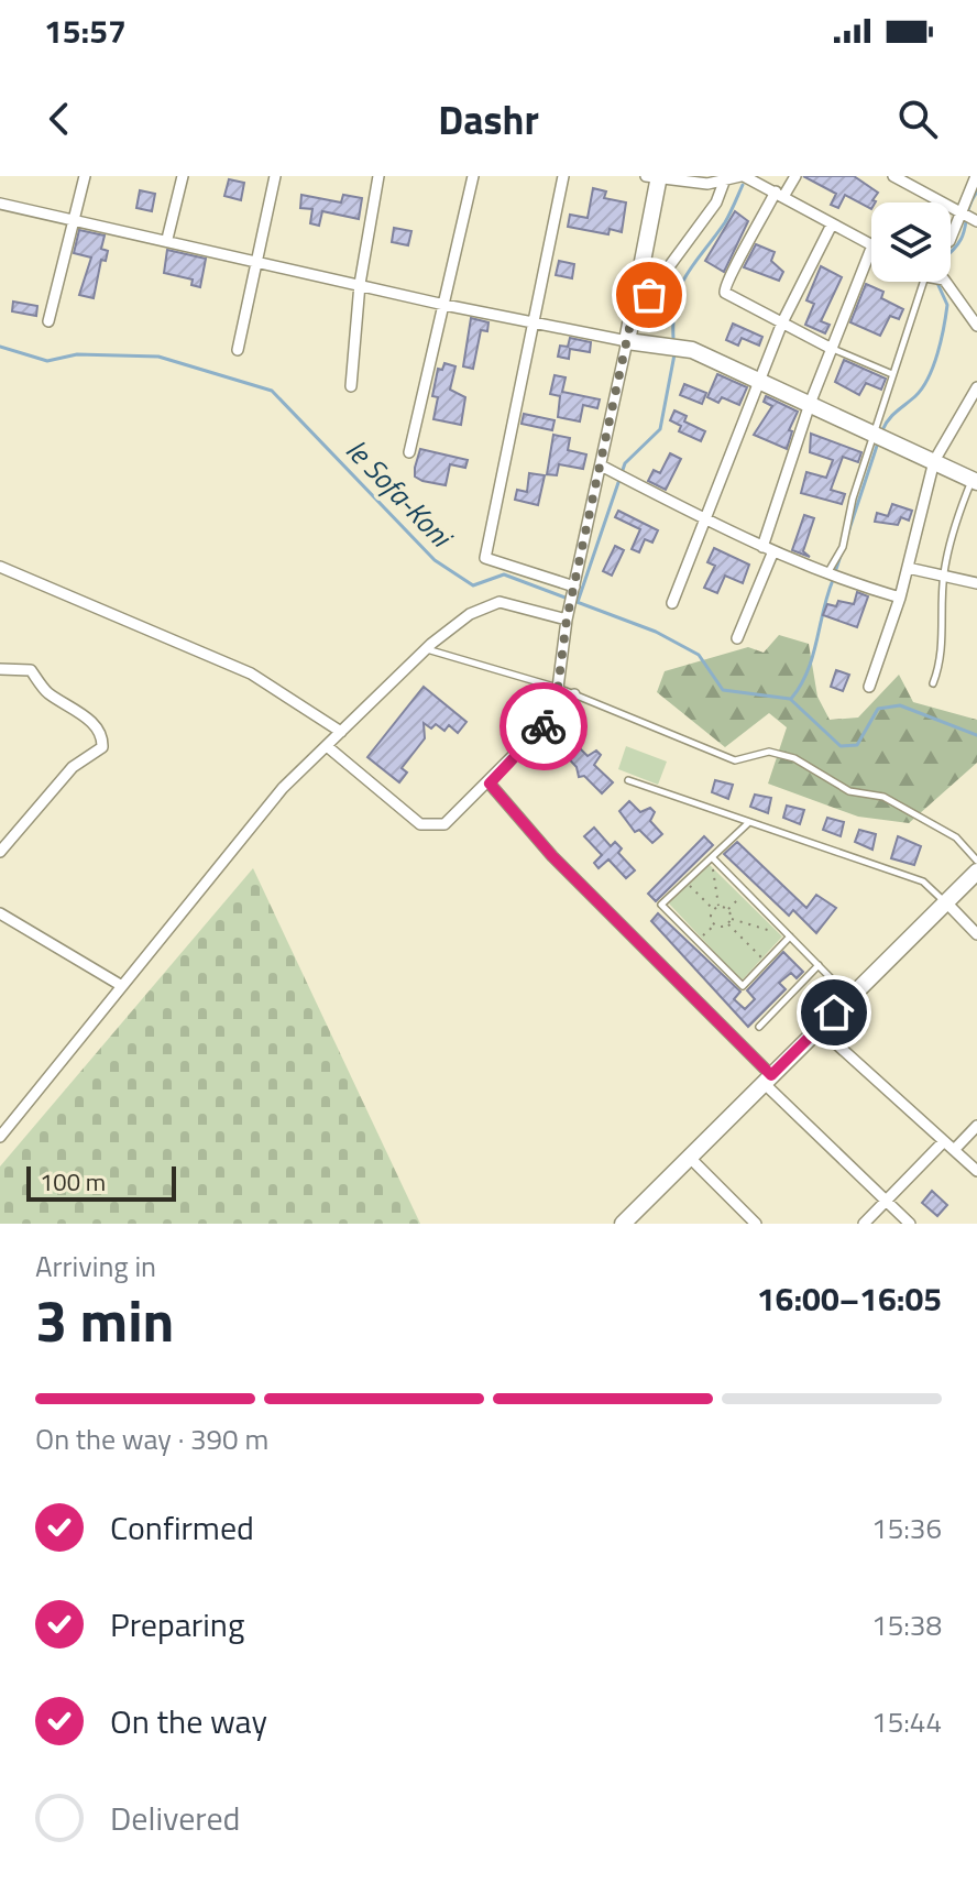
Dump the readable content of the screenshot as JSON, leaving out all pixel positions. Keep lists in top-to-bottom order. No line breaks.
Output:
{"water":["le Sofa-Koni"],"scale_bar":"100 m","page":{"status":"15:57","header":"Dashr","scale":"100 m","heading":["3 min","Arriving in","16:00–16:05"],"bar":"On the way · 390 m","list":[["Confirmed","15:36"],["Preparing","15:38"],["On the way","15:44"],"Delivered"]}}
